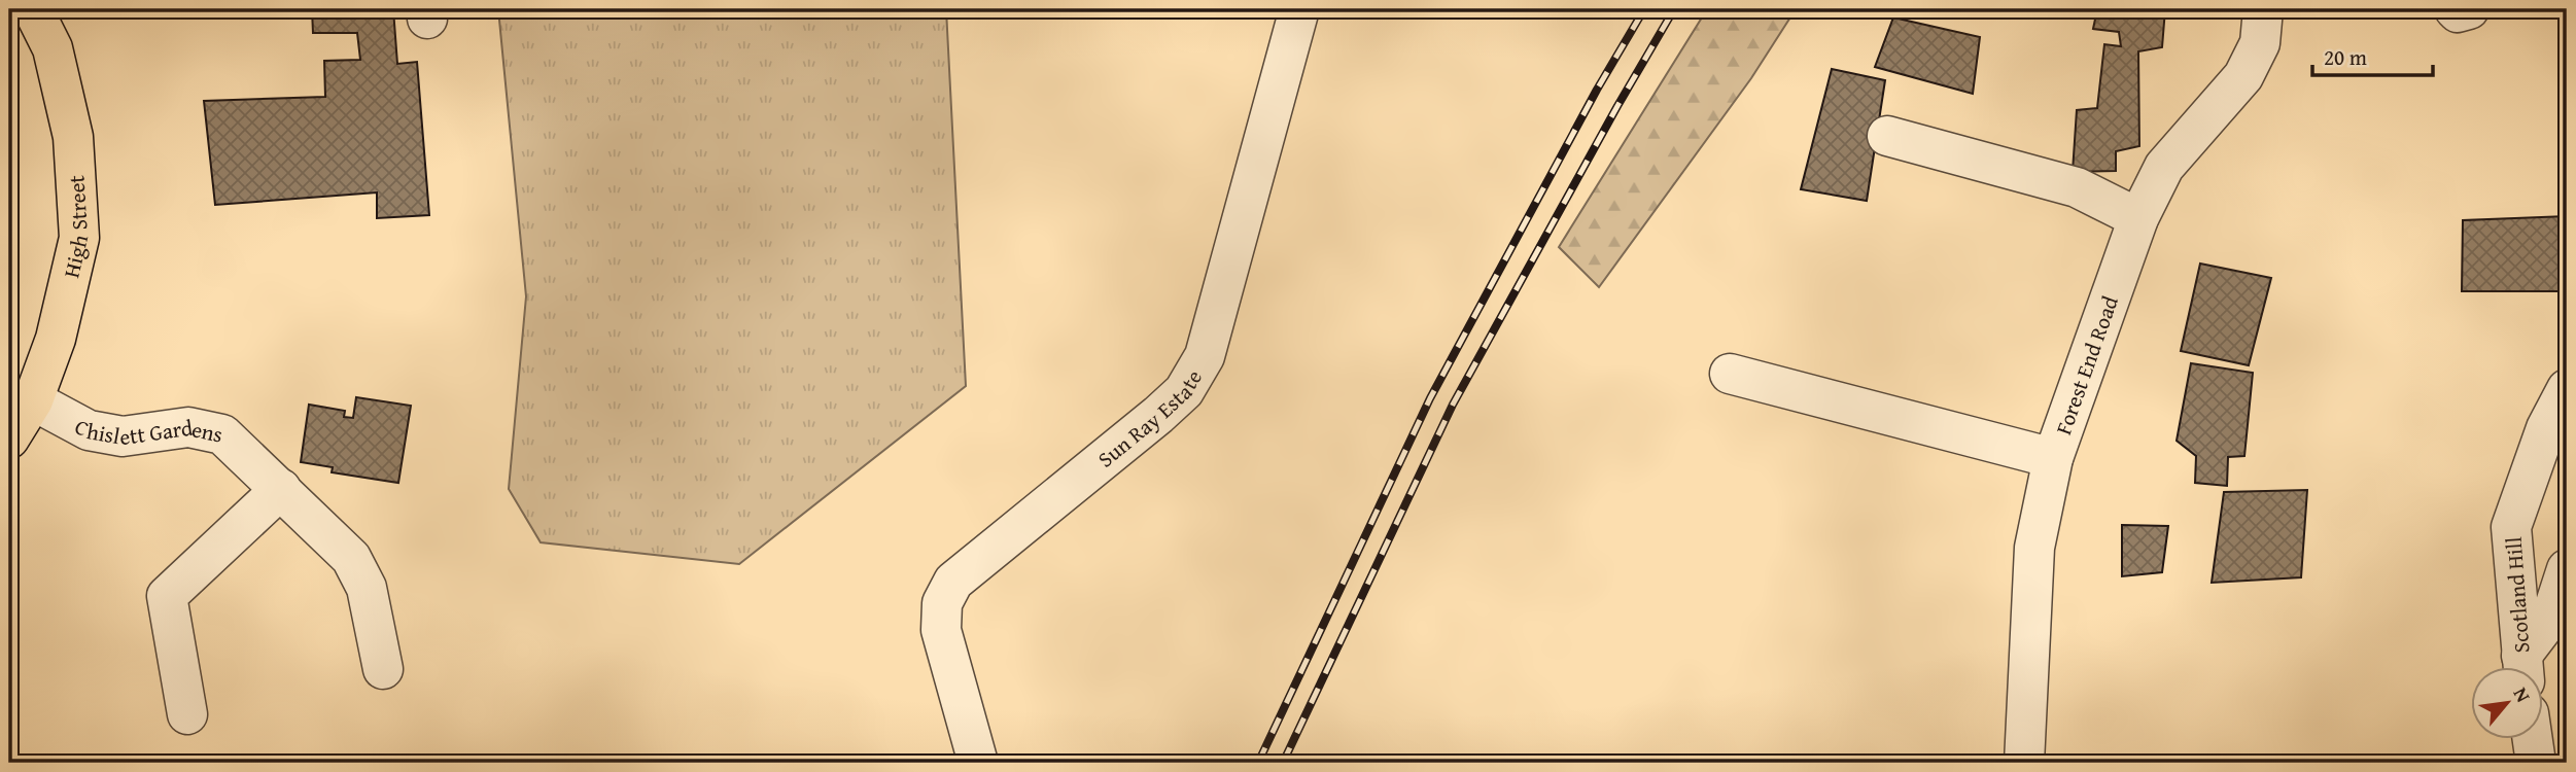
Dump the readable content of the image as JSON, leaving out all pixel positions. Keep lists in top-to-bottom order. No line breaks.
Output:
{"streets":{"main road":["High Street"],"street":["Forest End Road","Sun Ray Estate","Chislett Gardens","Scotland Hill"]},"crossings":[["High Street","Chislett Gardens"]],"scale_bar":"20 m","north":"top right"}
